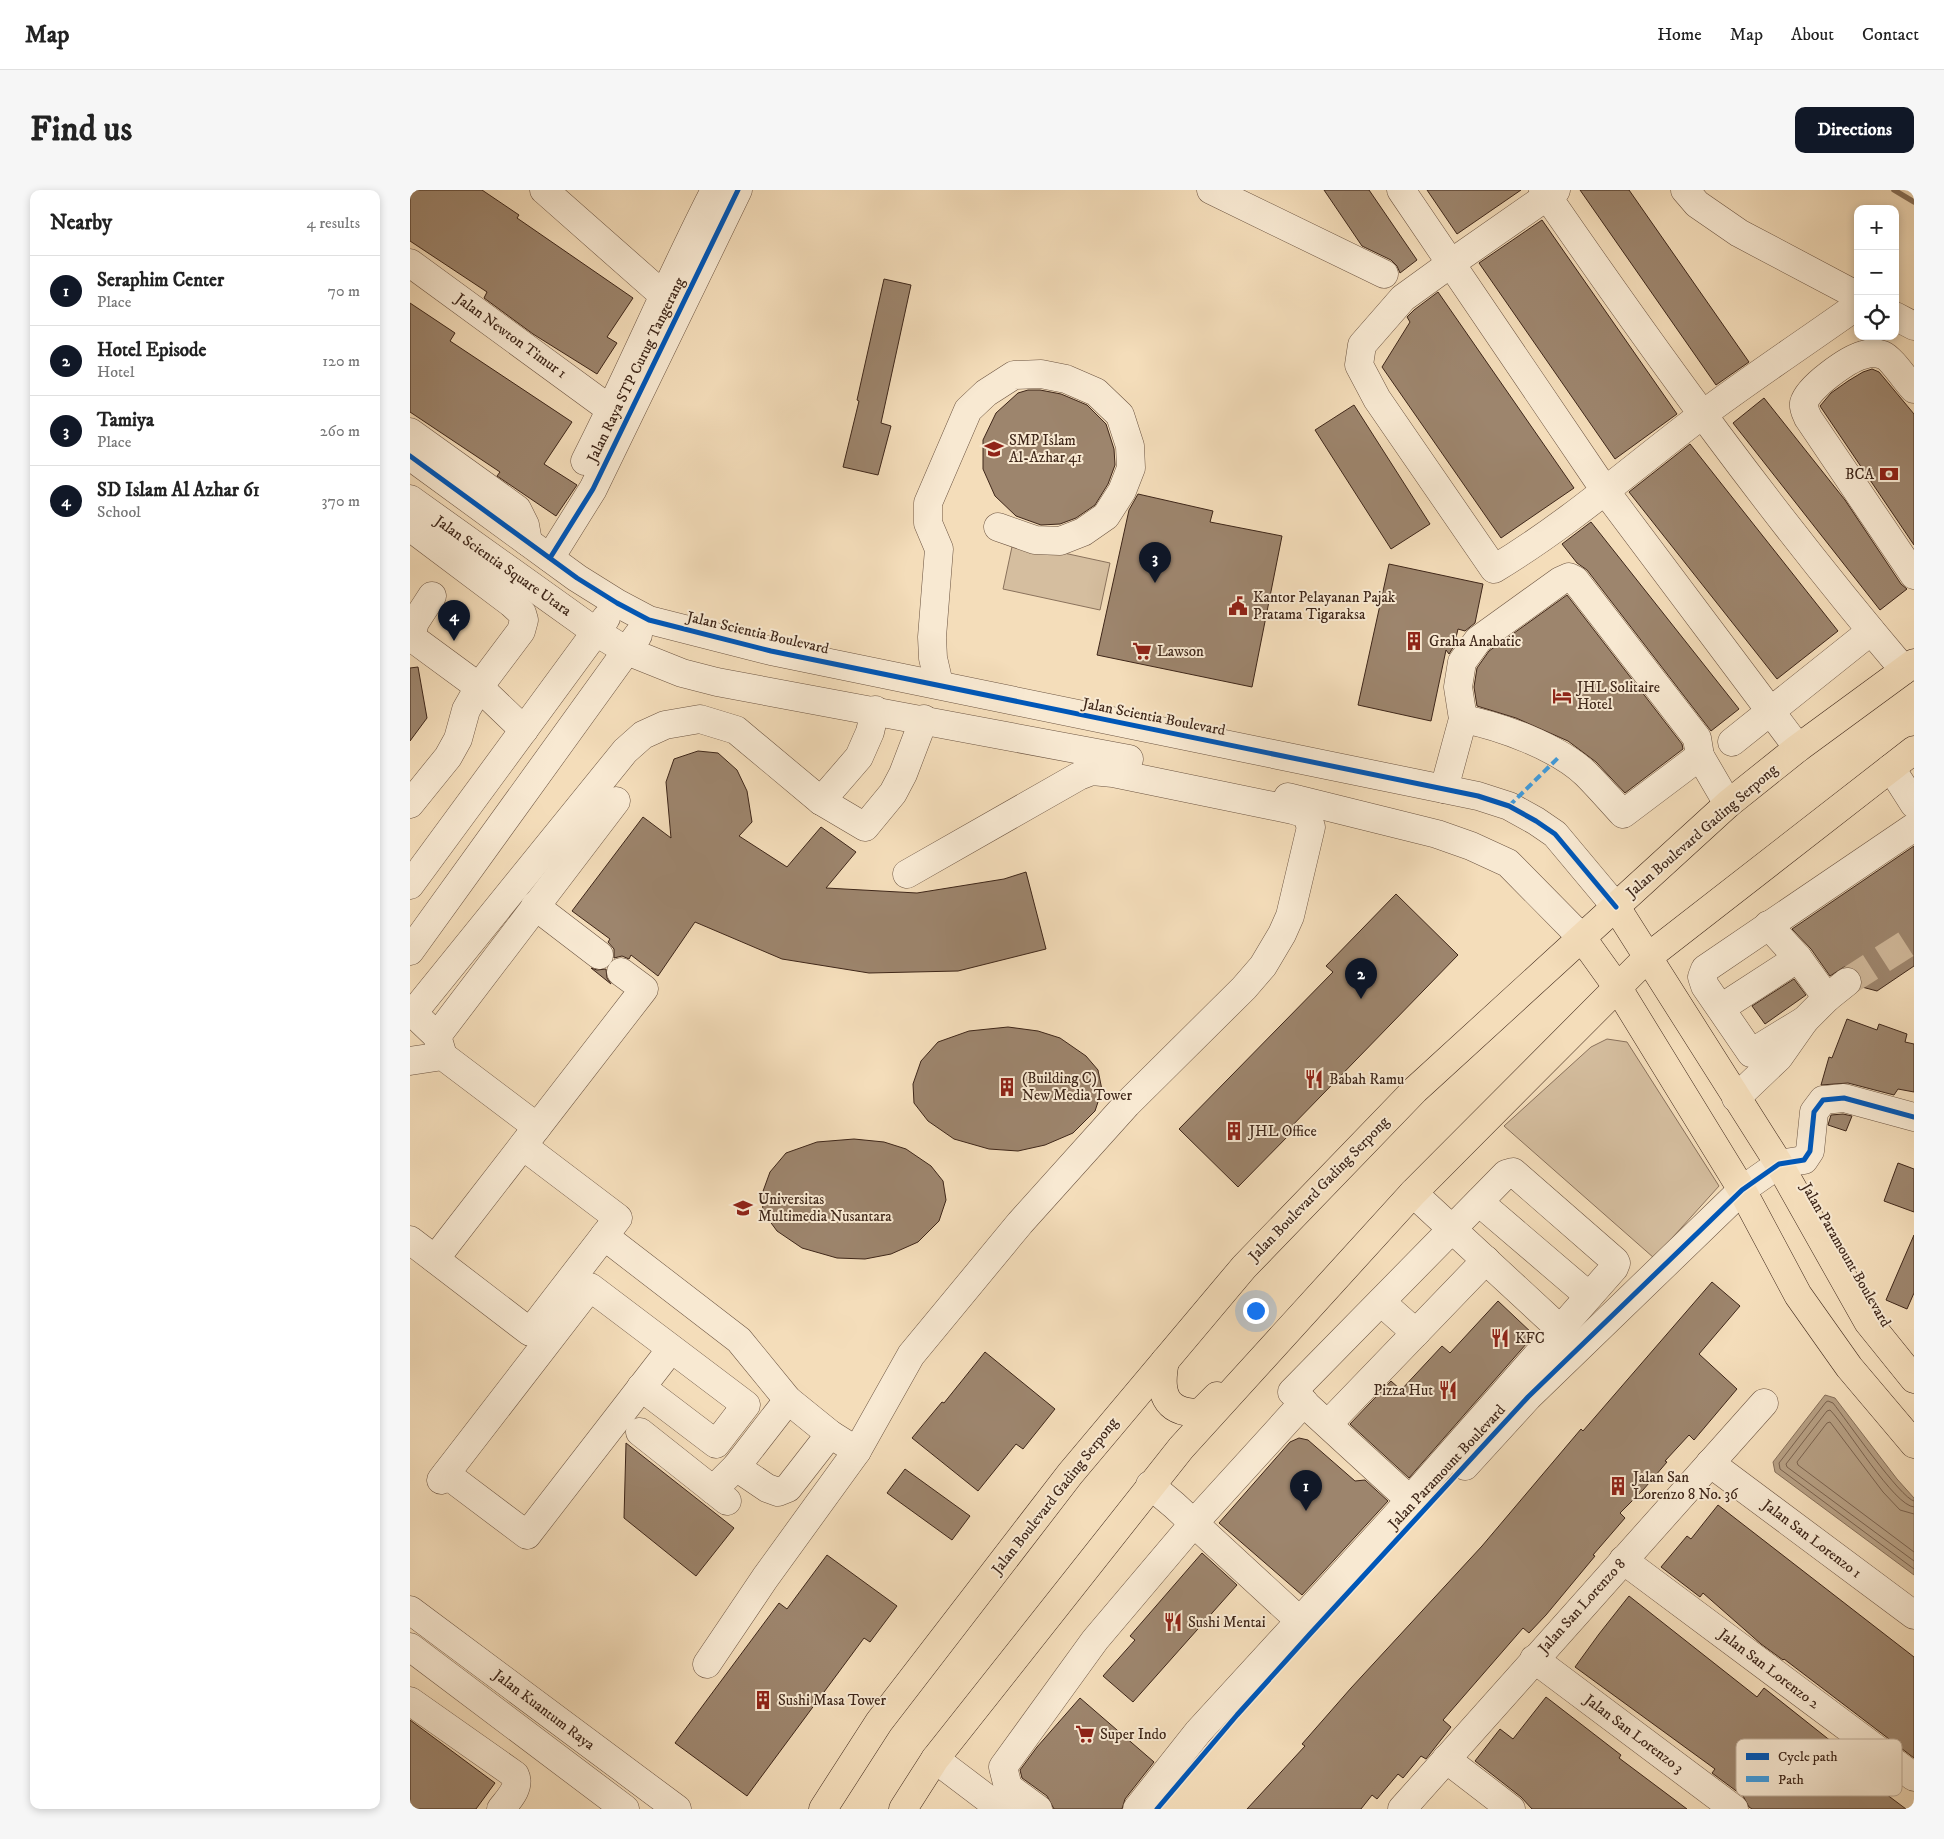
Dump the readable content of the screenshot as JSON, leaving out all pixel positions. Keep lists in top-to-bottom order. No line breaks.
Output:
{"streets":{"main road":["Jalan Scientia Boulevard","Jalan Boulevard Gading Serpong","Jalan Paramount Boulevard"],"street":["Jalan Newton Timur 1","Jalan Raya STP Curug Tangerang","Jalan Scientia Square Utara","Jalan San Lorenzo 1","Jalan San Lorenzo 8","Jalan San Lorenzo 2","Jalan Kuantum Raya","Jalan San Lorenzo 3"]},"crossings":[["Jalan Scientia Boulevard","Jalan Boulevard Gading Serpong"],["Jalan Scientia Boulevard","Jalan Paramount Boulevard"],["Jalan San Lorenzo 1","Jalan San Lorenzo 8"],["Jalan San Lorenzo 8","Jalan San Lorenzo 2"],["Jalan San Lorenzo 8","Jalan San Lorenzo 3"]],"places":{"school or university":["SMP Islam Al-Azhar 41","Universitas Multimedia Nusantara"],"bank":["BCA"],"public building":["Kantor Pelayanan Pajak Pratama Tigaraksa"],"building":["Graha Anabatic","(Building C) New Media Tower","JHL Office","Jalan San Lorenzo 8 No. 36","Sushi Masa Tower"],"supermarket":["Lawson","Super Indo"],"hotel":["JHL Solitaire Hotel"],"restaurant":["Babah Ramu","KFC","Pizza Hut","Sushi Mentai"]},"legend":["Cycle path","Path"],"page":{"header":"Map","nav":["Home","Map","About","Contact"],"buttons":"Directions","title":"Find us","heading":["Nearby","4 results"],"map_buttons":["+","−"],"list":[{"mark":"1","name":"Seraphim Center","note":"Place","value":"70 m"},{"mark":"2","name":"Hotel Episode","note":"Hotel","value":"120 m"},{"mark":"3","name":"Tamiya","note":"Place","value":"260 m"},{"mark":"4","name":"SD Islam Al Azhar 61","note":"School","value":"370 m"}],"pins":["3","4","2","1"]}}
